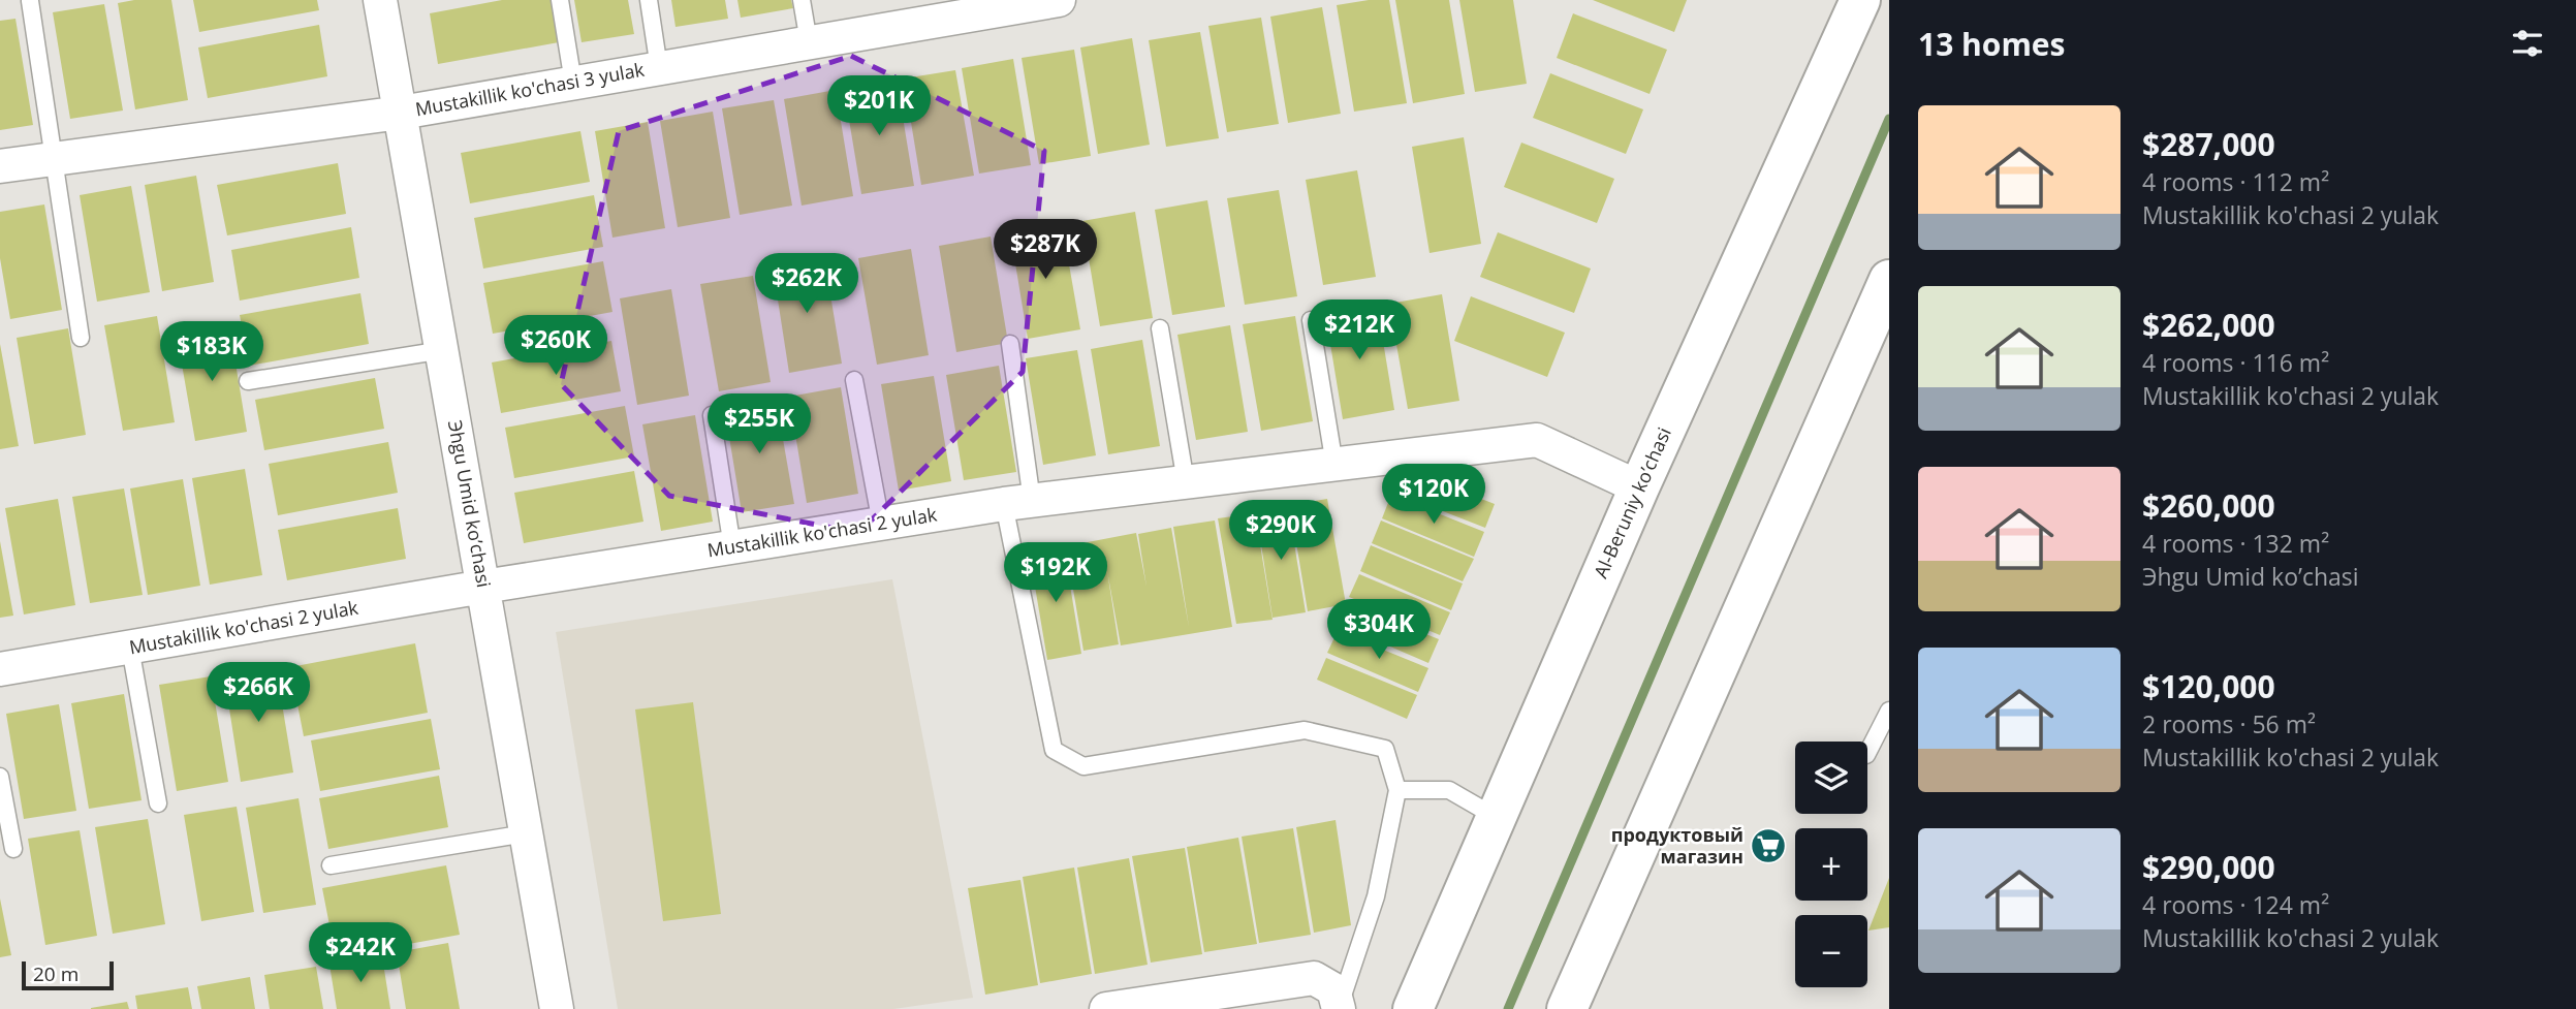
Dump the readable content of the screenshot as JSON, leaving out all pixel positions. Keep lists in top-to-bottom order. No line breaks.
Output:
{"streets":{"main road":["Al-Beruniy ko’chasi"],"street":["Mustakillik ko'chasi 3 yulak","Эhgu Umid ko’chasi","Mustakillik ko'chasi 2 yulak"]},"crossings":[["Mustakillik ko'chasi 3 yulak","Эhgu Umid ko’chasi"],["Al-Beruniy ko’chasi","Mustakillik ko'chasi 2 yulak"],["Эhgu Umid ko’chasi","Mustakillik ko'chasi 2 yulak"]],"places":{"supermarket":["продуктовый магазин"]},"scale_bar":"20 m","page":{"heading":"13 homes","price":["$201K","$287K","$262K","$212K","$260K","$183K","$255K","$120K","$290K","$192K","$304K","$266K","$242K"],"list":[{"name":"$287,000","note":"4 rooms · 112 m² · Mustakillik ko'chasi 2 yulak"},{"name":"$262,000","note":"4 rooms · 116 m² · Mustakillik ko'chasi 2 yulak"},{"name":"$260,000","note":"4 rooms · 132 m² · Эhgu Umid ko’chasi"},{"name":"$120,000","note":"2 rooms · 56 m² · Mustakillik ko'chasi 2 yulak"},{"name":"$290,000","note":"4 rooms · 124 m² · Mustakillik ko'chasi 2 yulak"}],"map_buttons":["+","−"],"scale":"20 m"}}
